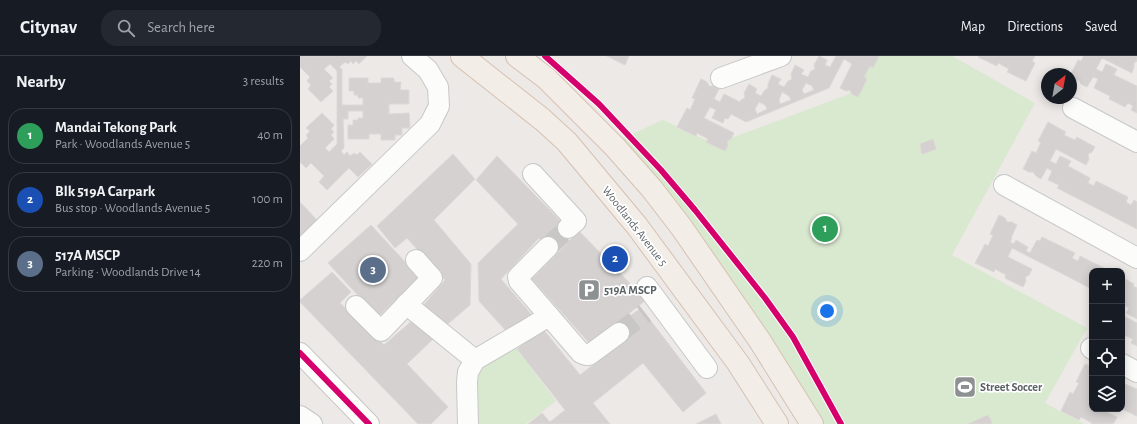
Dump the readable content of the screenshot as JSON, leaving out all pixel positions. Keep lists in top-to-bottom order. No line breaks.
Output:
{"streets":{"main road":["Woodlands Avenue 5"]},"places":{"parking":["519A MSCP"],"sports":["Street Soccer"]},"north":"top right","page":{"header":"Citynav","search":"Search here","nav":["Map","Directions","Saved"],"heading":["Nearby","3 results"],"list":[{"mark":"1","name":"Mandai Tekong Park","note":"Park · Woodlands Avenue 5","value":"40 m"},{"mark":"2","name":"Blk 519A Carpark","note":"Bus stop · Woodlands Avenue 5","value":"100 m"},{"mark":"3","name":"517A MSCP","note":"Parking · Woodlands Drive 14","value":"220 m"}],"pins":["1","2","3"],"map_buttons":["+","−"]}}
